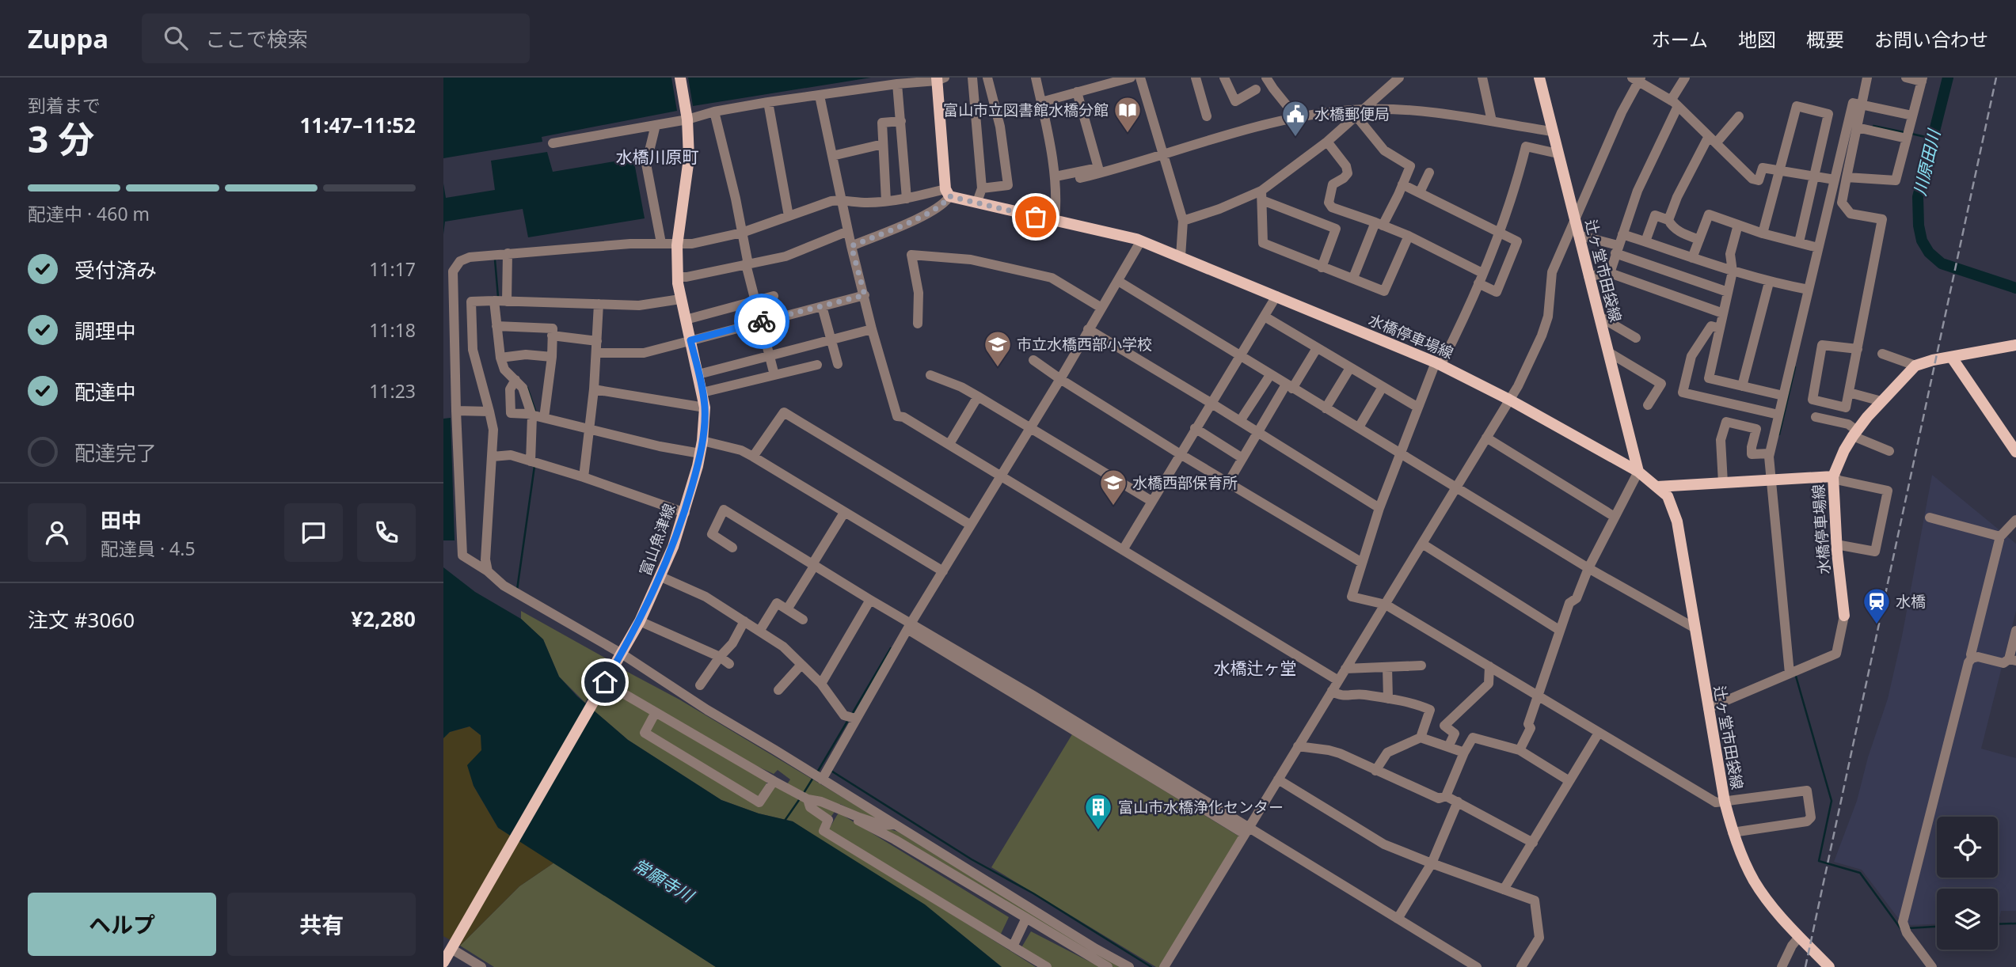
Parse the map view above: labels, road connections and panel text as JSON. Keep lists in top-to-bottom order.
{
  "streets": {
    "main road": ["辻ヶ堂市田袋線", "水橋停車場線", "富山魚津線"]
  },
  "crossings": [
    ["辻ヶ堂市田袋線", "水橋停車場線"]
  ],
  "districts": ["水橋川原町", "水橋辻ヶ堂"],
  "water": ["川原田川", "常願寺川"],
  "places": {
    "library": ["富山市立図書館水橋分館"],
    "public building": ["水橋郵便局"],
    "school or university": ["市立水橋西部小学校", "水橋西部保育所"],
    "station": ["水橋"],
    "building": ["富山市水橋浄化センター"]
  },
  "page": {
    "header": "Zuppa",
    "search": "ここで検索",
    "nav": [
      "ホーム",
      "地図",
      "概要",
      "お問い合わせ"
    ],
    "heading": ["3 分", "到着まで", "11:47–11:52"],
    "panel": [
      "田中",
      "配達員 · 4.5",
      "注文 #3060",
      "¥2,280"
    ],
    "bar": "配達中 · 460 m",
    "list": [
      ["受付済み", "11:17"],
      ["調理中", "11:18"],
      ["配達中", "11:23"],
      "配達完了"
    ],
    "buttons": ["ヘルプ", "共有"]
  }
}
